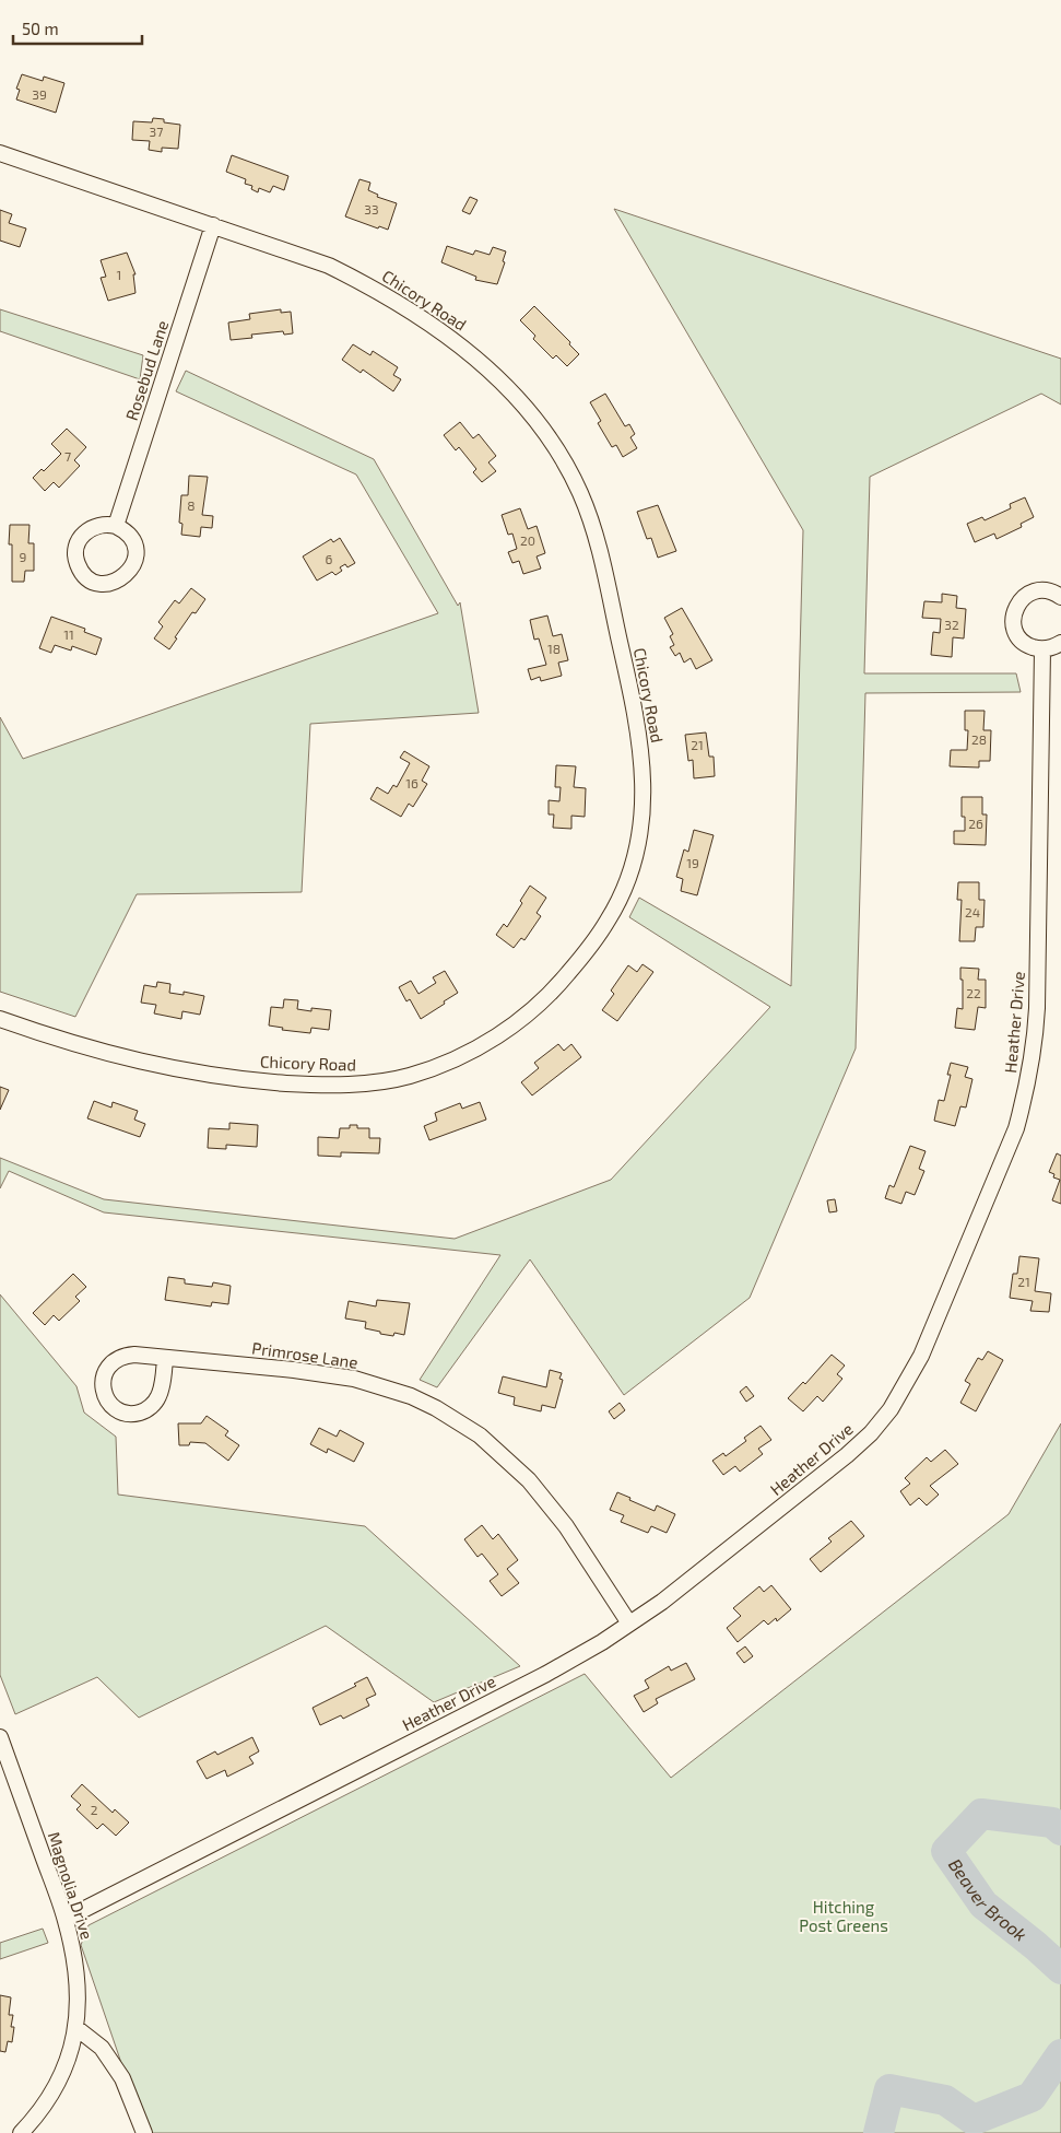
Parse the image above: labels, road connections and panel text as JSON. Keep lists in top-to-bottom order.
{
  "streets": {
    "street": [
      "Chicory Road",
      "Rosebud Lane",
      "Heather Drive",
      "Primrose Lane",
      "Magnolia Drive"
    ]
  },
  "crossings": [
    ["Chicory Road", "Rosebud Lane"],
    ["Heather Drive", "Primrose Lane"],
    ["Heather Drive", "Magnolia Drive"]
  ],
  "water": ["Beaver Brook"],
  "parks": ["Hitching Post Greens"],
  "house_numbers": [
    "39",
    "37",
    "33",
    "1",
    "7",
    "8",
    "20",
    "9",
    "6",
    "32",
    "11",
    "18",
    "28",
    "21",
    "16",
    "26",
    "19",
    "24",
    "22",
    "21",
    "2"
  ],
  "scale_bar": "50 m"
}
